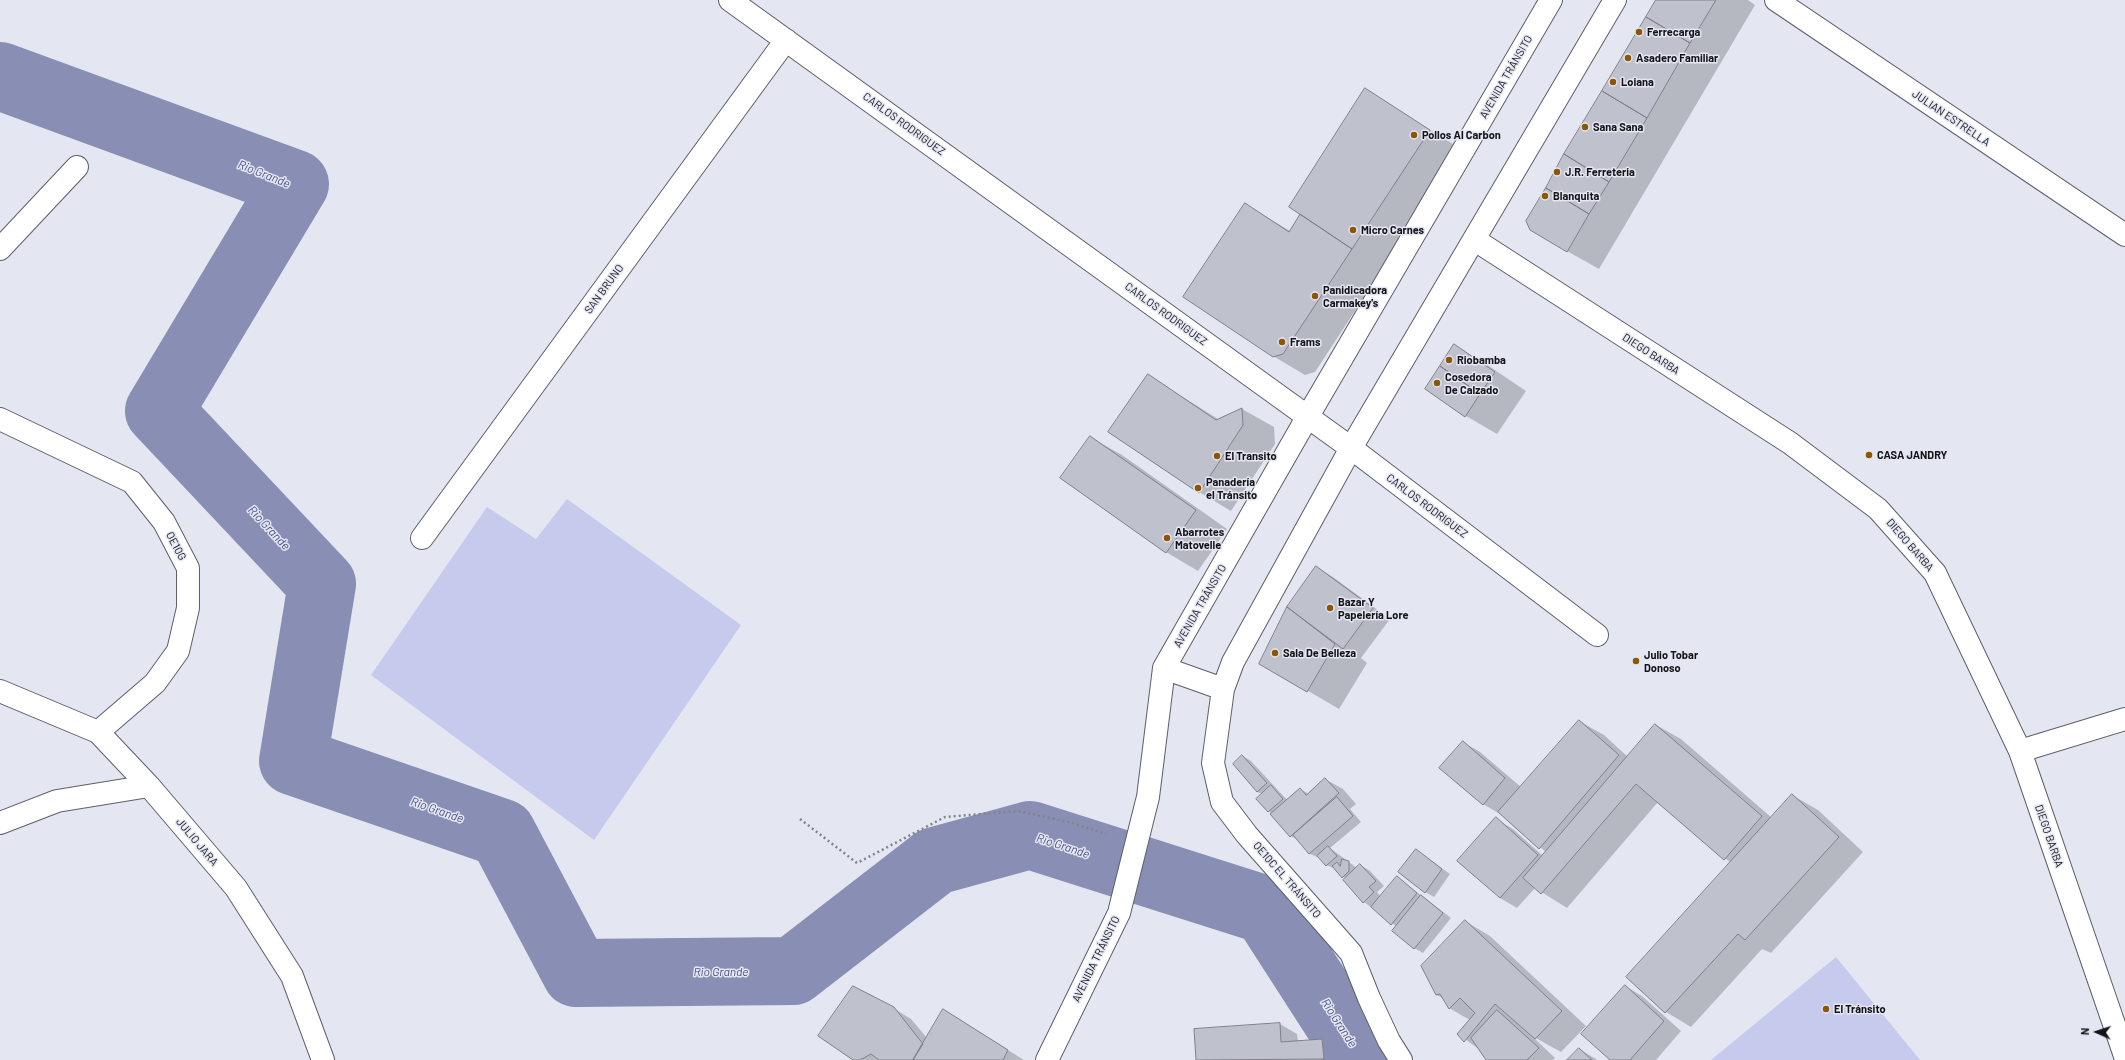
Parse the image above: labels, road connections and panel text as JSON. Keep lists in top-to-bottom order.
{
  "streets": {
    "street": [
      "AVENIDA TRÁNSITO",
      "JULIAN ESTRELLA",
      "CARLOS RODRIGUEZ",
      "SAN BRUNO",
      "DIEGO BARBA",
      "OE10G",
      "JULIO JARA",
      "OE10C EL TRÁNSITO"
    ]
  },
  "crossings": [
    ["AVENIDA TRÁNSITO", "CARLOS RODRIGUEZ"],
    ["CARLOS RODRIGUEZ", "SAN BRUNO"],
    ["OE10G", "JULIO JARA"]
  ],
  "water": ["Rio Grande"],
  "places": [
    "Ferrecarga",
    "Asadero Familiar",
    "Loiana",
    "Sana Sana",
    "Pollos Al Carbon",
    "J.R. Ferreteria",
    "Blanquita",
    "Micro Carnes",
    "Panidicadora Carmakey's",
    "Frams",
    "Riobamba",
    "Cosedora De Calzado",
    "CASA JANDRY",
    "El Transito",
    "Panadería el Tránsito",
    "Abarrotes Matovelle",
    "Bazar Y Papelería Lore",
    "Sala De Belleza",
    "Julio Tobar Donoso",
    "El Tránsito"
  ],
  "north": "left"
}
